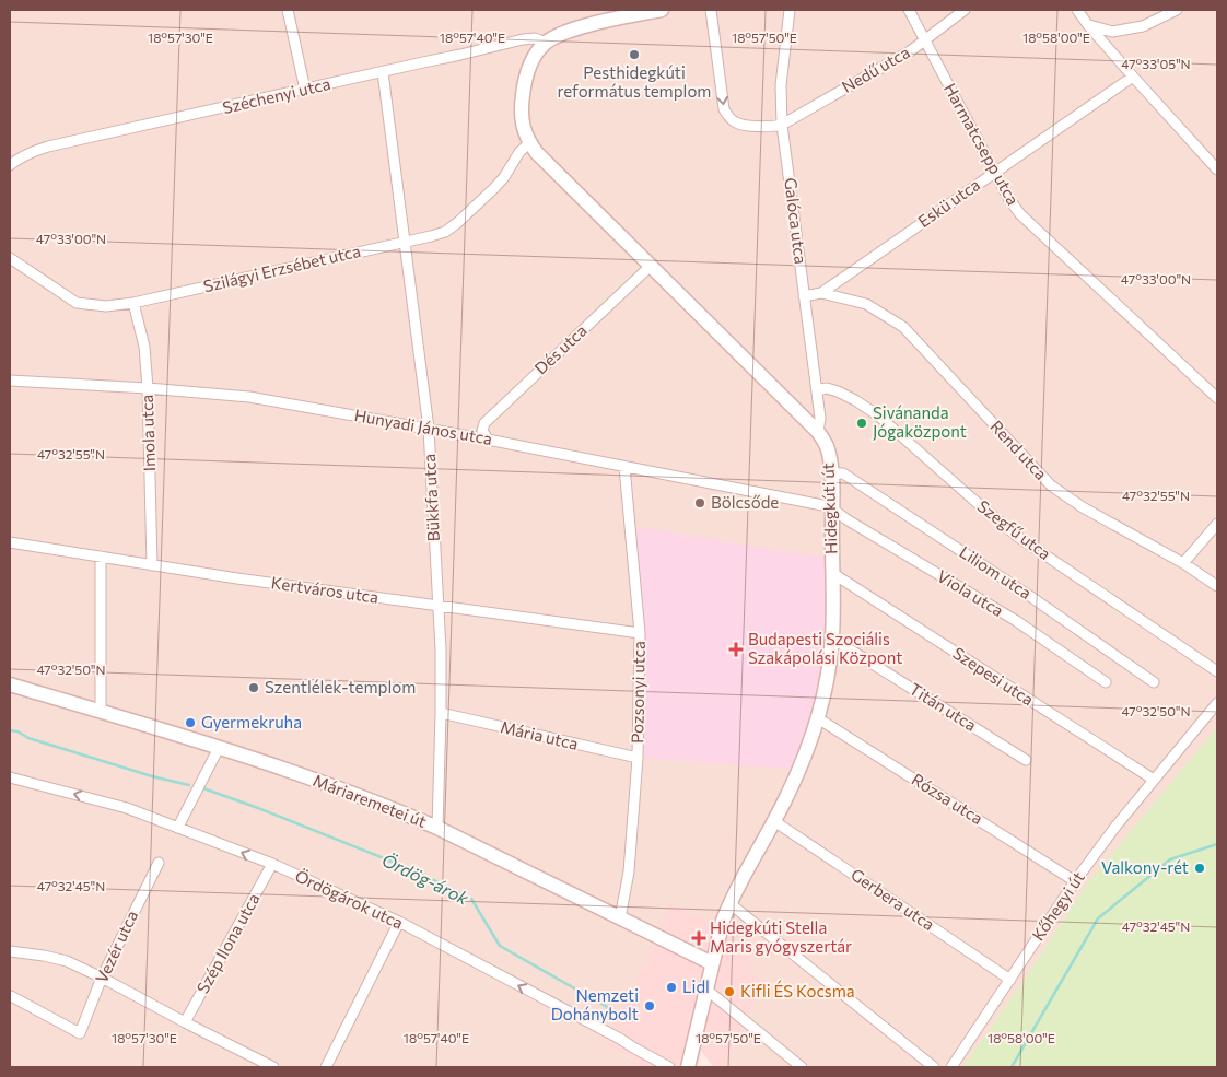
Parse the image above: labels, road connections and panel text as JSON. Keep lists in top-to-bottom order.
{
  "streets": {
    "main road": ["Hidegkúti út", "Máriaremetei út"],
    "street": [
      "Nedű utca",
      "Széchenyi utca",
      "Harmatcsepp utca",
      "Eskü utca",
      "Galóca utca",
      "Szilágyi Erzsébet utca",
      "Dés utca",
      "Hunyadi János utca",
      "Imola utca",
      "Rend utca",
      "Bükkfa utca",
      "Szegfű utca",
      "Liliom utca",
      "Kertváros utca",
      "Viola utca",
      "Szepesi utca",
      "Pozsonyi utca",
      "Titán utca",
      "Mária utca",
      "Rózsa utca",
      "Ördögárok utca",
      "Gerbera utca",
      "Kőhegyi út",
      "Szép Ilona utca",
      "Vezér utca"
    ]
  },
  "crossings": [
    ["Nedű utca", "Harmatcsepp utca"],
    ["Nedű utca", "Galóca utca"],
    ["Széchenyi utca", "Bükkfa utca"],
    ["Széchenyi utca", "Hidegkúti út"],
    ["Harmatcsepp utca", "Eskü utca"],
    ["Eskü utca", "Rend utca"],
    ["Galóca utca", "Rend utca"],
    ["Galóca utca", "Hidegkúti út"],
    ["Galóca utca", "Szegfű utca"],
    ["Szilágyi Erzsébet utca", "Imola utca"],
    ["Szilágyi Erzsébet utca", "Bükkfa utca"],
    ["Szilágyi Erzsébet utca", "Hidegkúti út"],
    ["Dés utca", "Hunyadi János utca"],
    ["Dés utca", "Hidegkúti út"],
    ["Hunyadi János utca", "Imola utca"],
    ["Hunyadi János utca", "Bükkfa utca"],
    ["Hunyadi János utca", "Hidegkúti út"],
    ["Hunyadi János utca", "Viola utca"],
    ["Hunyadi János utca", "Pozsonyi utca"],
    ["Imola utca", "Kertváros utca"],
    ["Bükkfa utca", "Kertváros utca"],
    ["Bükkfa utca", "Mária utca"],
    ["Bükkfa utca", "Máriaremetei út"],
    ["Hidegkúti út", "Liliom utca"],
    ["Hidegkúti út", "Viola utca"],
    ["Hidegkúti út", "Szepesi utca"],
    ["Hidegkúti út", "Titán utca"],
    ["Hidegkúti út", "Rózsa utca"],
    ["Hidegkúti út", "Máriaremetei út"],
    ["Hidegkúti út", "Gerbera utca"],
    ["Kertváros utca", "Pozsonyi utca"],
    ["Szepesi utca", "Kőhegyi út"],
    ["Pozsonyi utca", "Mária utca"],
    ["Pozsonyi utca", "Máriaremetei út"],
    ["Rózsa utca", "Kőhegyi út"],
    ["Ördögárok utca", "Szép Ilona utca"],
    ["Gerbera utca", "Kőhegyi út"]
  ],
  "one_way": ["Ördögárok utca"],
  "water": ["Ördög-árok"],
  "places": {
    "other": [
      "Pesthidegkúti református templom",
      "Sivánanda Jógaközpont",
      "Bölcsőde",
      "Szentlélek-templom",
      "Gyermekruha",
      "Valkony-rét",
      "Lidl",
      "Kifli ÉS Kocsma",
      "Nemzeti Dohánybolt"
    ],
    "health": ["Budapesti Szociális Szakápolási Központ", "Hidegkúti Stella Maris gyógyszertár"]
  },
  "coordinates": [
    "18°57'30\"E",
    "18°57'40\"E",
    "18°57'50\"E",
    "18°58'00\"E",
    "47°33'05\"N",
    "47°33'00\"N",
    "47°32'55\"N",
    "47°32'50\"N",
    "47°32'45\"N"
  ]
}
